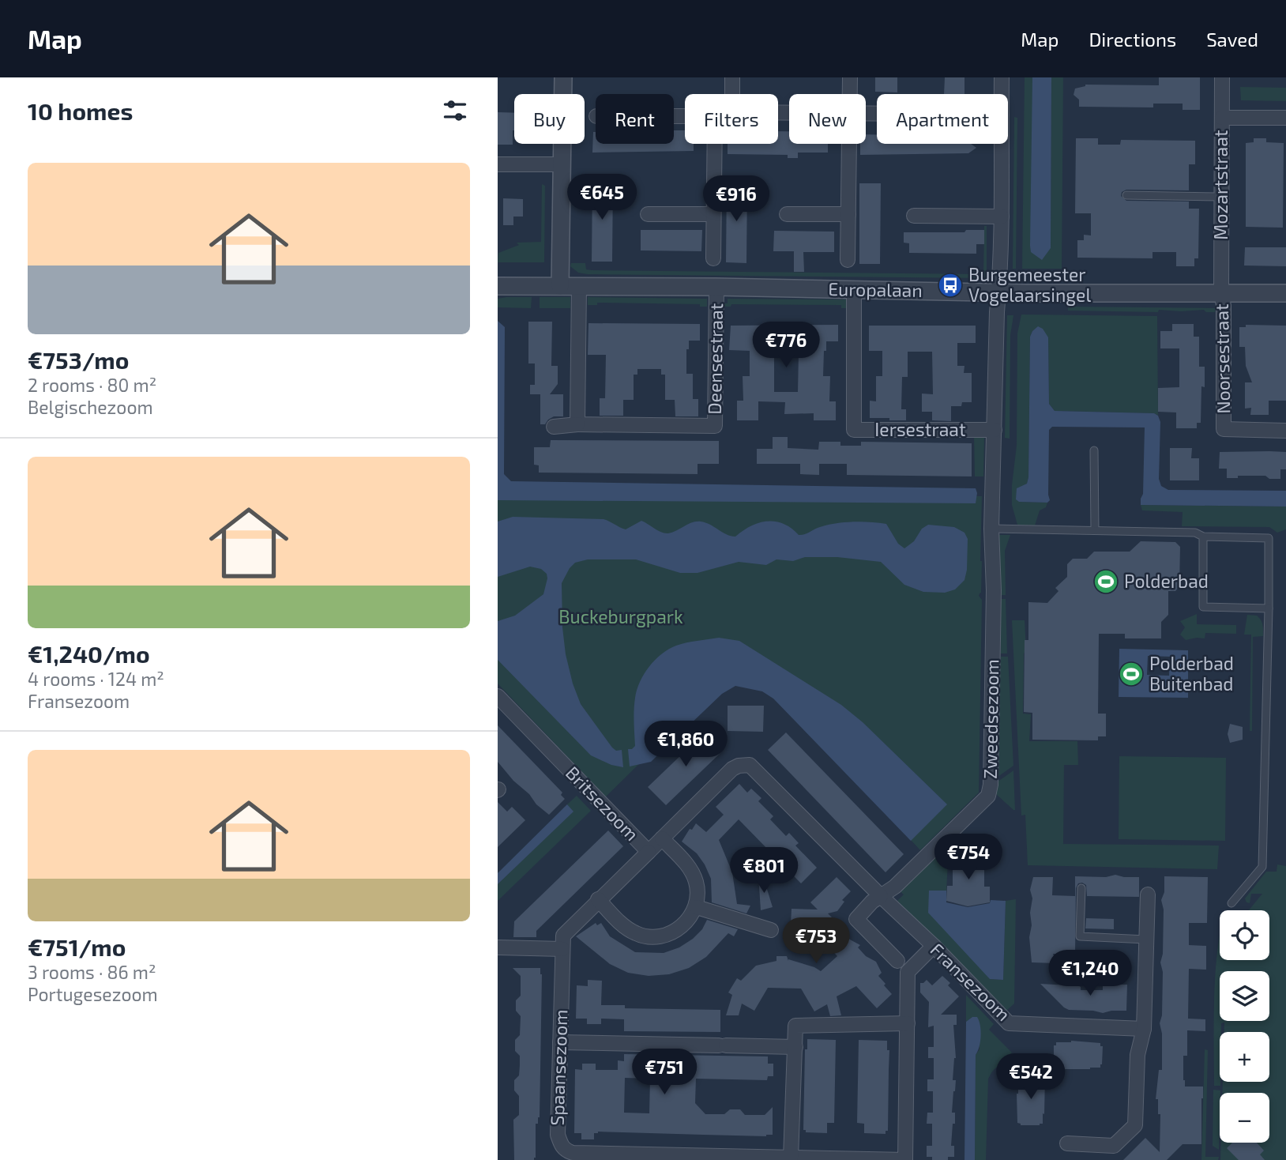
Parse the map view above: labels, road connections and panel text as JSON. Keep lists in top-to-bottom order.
{
  "streets": {
    "street": [
      "Mozartstraat",
      "Europalaan",
      "Deensestraat",
      "Noorsestraat",
      "Iersestraat",
      "Zweedsezoom",
      "Britsezoom",
      "Fransezoom",
      "Spaansezoom"
    ]
  },
  "crossings": [
    ["Mozartstraat", "Europalaan"],
    ["Mozartstraat", "Noorsestraat"],
    ["Europalaan", "Deensestraat"],
    ["Europalaan", "Noorsestraat"],
    ["Europalaan", "Iersestraat"],
    ["Zweedsezoom", "Britsezoom"],
    ["Zweedsezoom", "Fransezoom"],
    ["Britsezoom", "Fransezoom"],
    ["Britsezoom", "Spaansezoom"],
    ["Fransezoom", "Spaansezoom"]
  ],
  "parks": ["Buckeburgpark"],
  "places": {
    "bus stop": ["Burgemeester Vogelaarsingel"],
    "sports": ["Polderbad", "Polderbad Buitenbad"]
  },
  "page": {
    "header": "Map",
    "nav": ["Map", "Directions", "Saved"],
    "heading": "10 homes",
    "chip": [
      "Buy",
      "Rent",
      "Filters",
      "New",
      "Apartment"
    ],
    "list": [
      {
        "name": "€753/mo",
        "note": "2 rooms · 80 m² · Belgischezoom"
      },
      {
        "name": "€1,240/mo",
        "note": "4 rooms · 124 m² · Fransezoom"
      },
      {
        "name": "€751/mo",
        "note": "3 rooms · 86 m² · Portugesezoom"
      }
    ],
    "price": [
      "€645",
      "€916",
      "€776",
      "€1,860",
      "€754",
      "€801",
      "€753",
      "€1,240",
      "€751",
      "€542"
    ],
    "map_buttons": ["+", "−"]
  }
}
